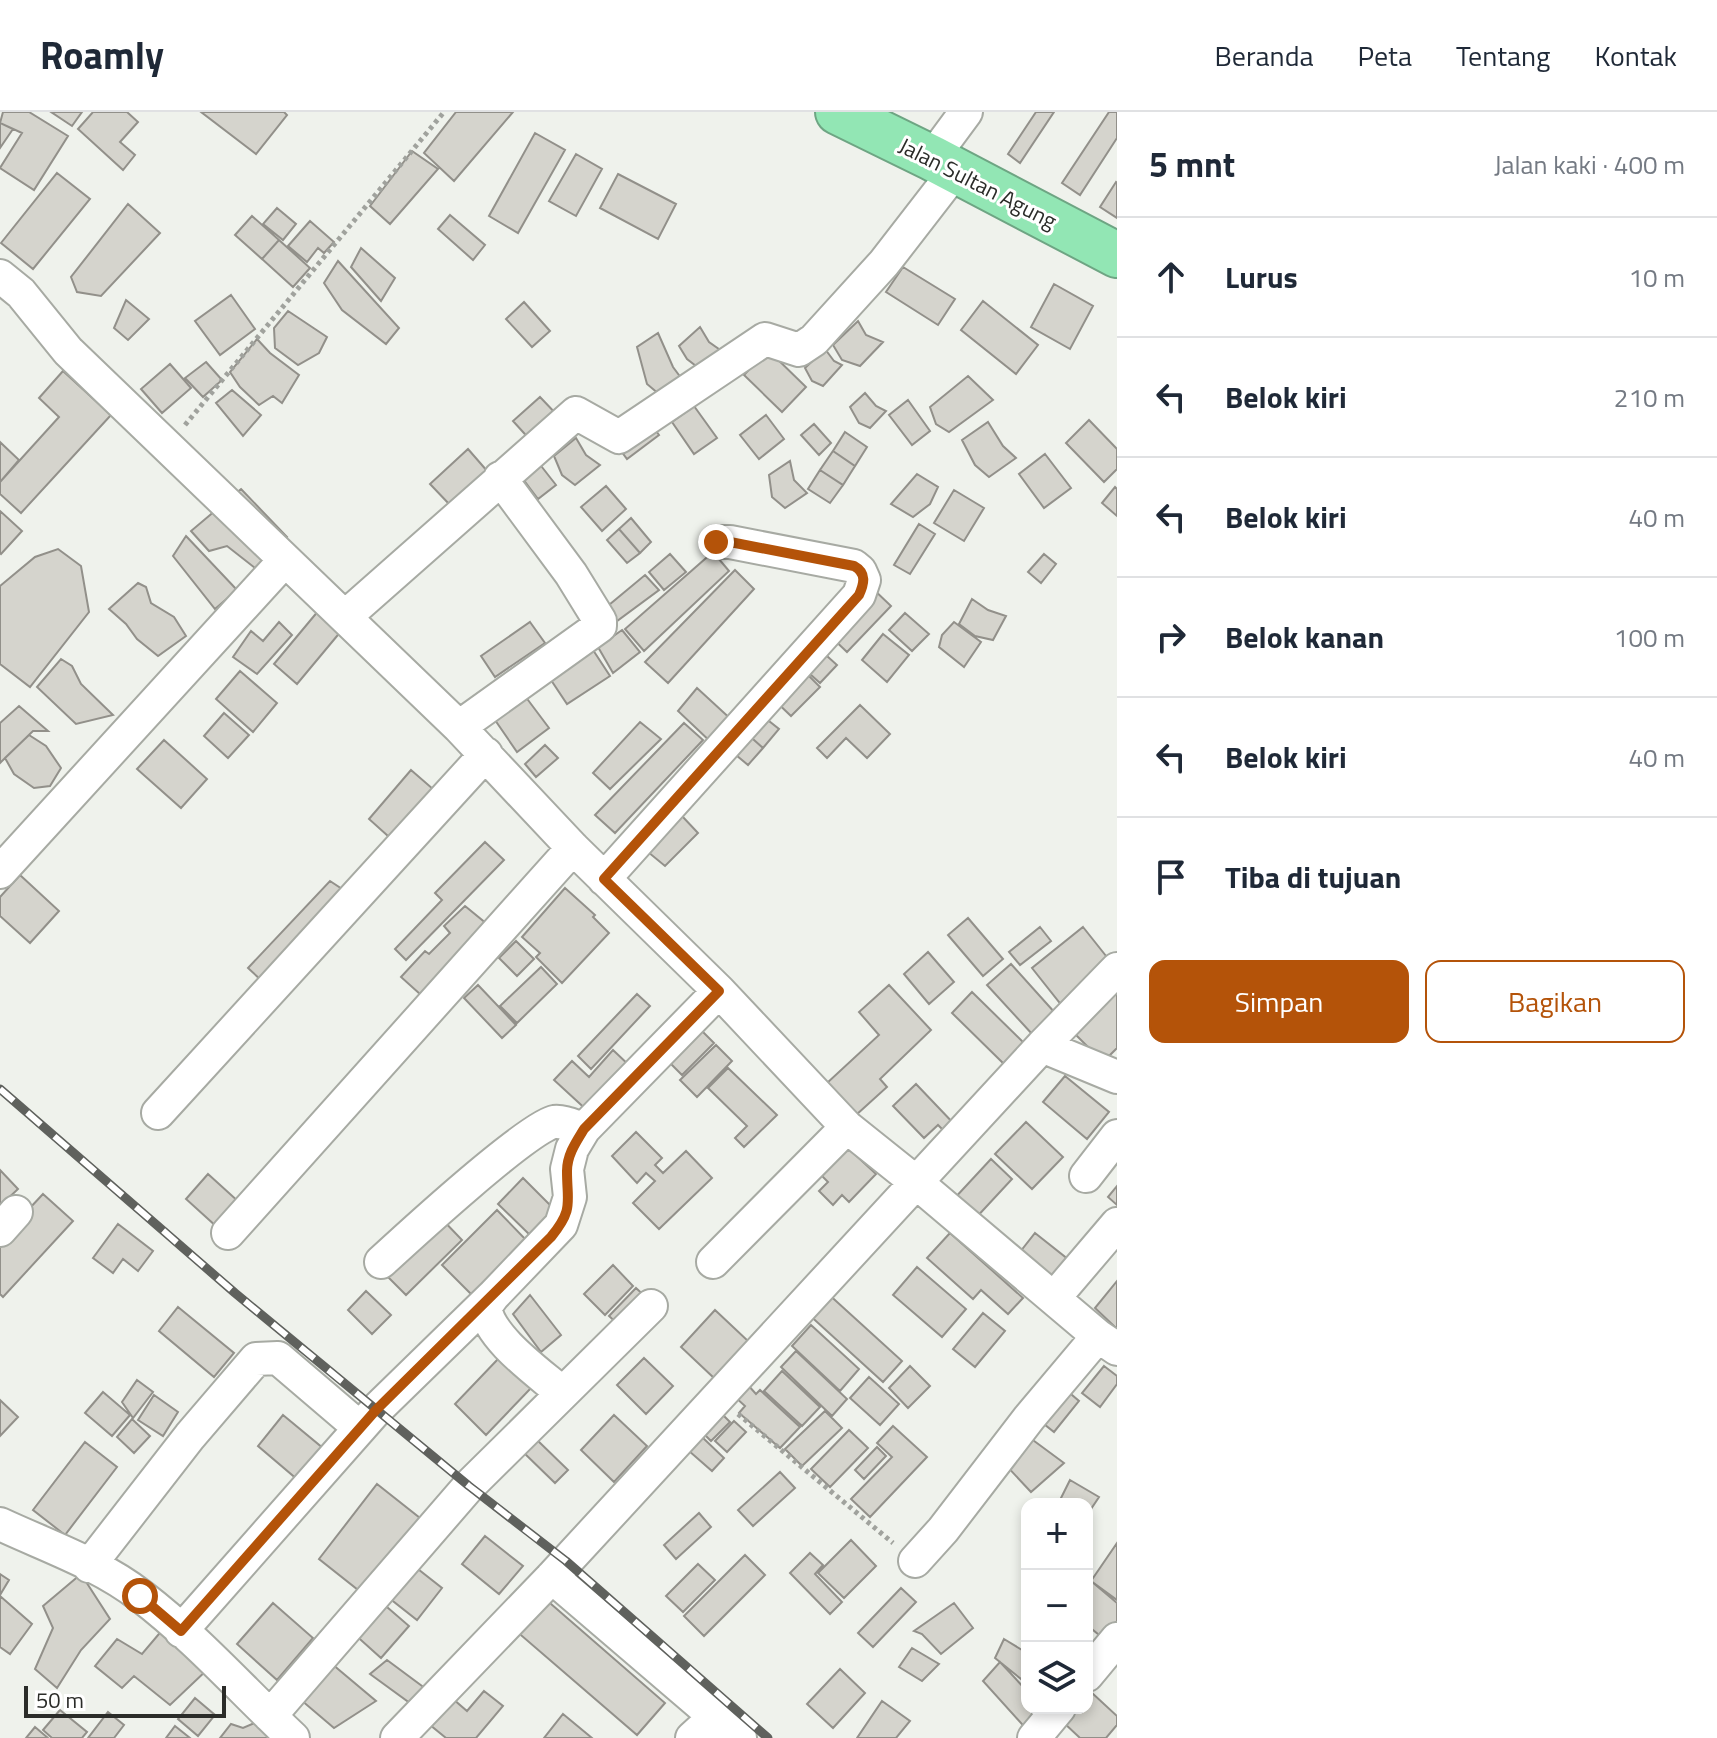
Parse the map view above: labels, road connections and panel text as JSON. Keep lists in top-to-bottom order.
{
  "streets": {
    "highway": ["Jalan Sultan Agung"]
  },
  "scale_bar": "50 m",
  "page": {
    "header": "Roamly",
    "nav": [
      "Beranda",
      "Peta",
      "Tentang",
      "Kontak"
    ],
    "heading": ["5 mnt", "Jalan kaki · 400 m"],
    "list": [
      ["Lurus", "10 m"],
      ["Belok kiri", "210 m"],
      ["Belok kiri", "40 m"],
      ["Belok kanan", "100 m"],
      ["Belok kiri", "40 m"],
      "Tiba di tujuan"
    ],
    "buttons": ["Simpan", "Bagikan"],
    "map_buttons": ["+", "−"],
    "scale": "50 m"
  }
}
